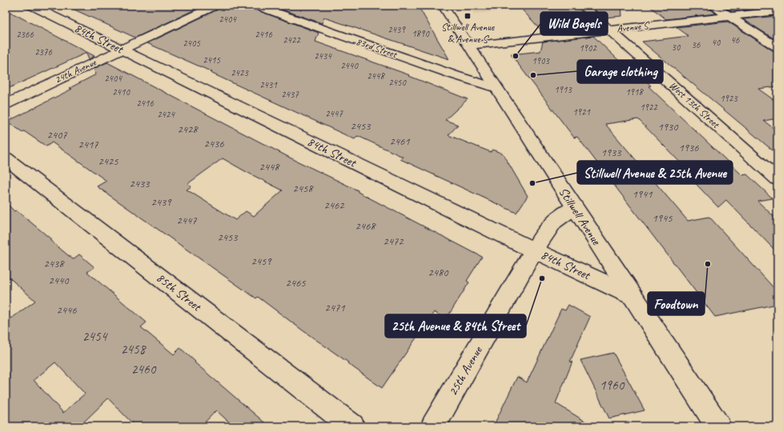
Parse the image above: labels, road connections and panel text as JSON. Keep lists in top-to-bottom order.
{
  "streets": {
    "street": [
      "Avenue S",
      "84th Street",
      "83rd Street",
      "24th Avenue",
      "West 13th Street",
      "Stillwell Avenue",
      "85th Street",
      "25th Avenue"
    ]
  },
  "crossings": [
    ["Avenue S", "West 13th Street"],
    ["Avenue S", "Stillwell Avenue"],
    ["84th Street", "24th Avenue"],
    ["84th Street", "Stillwell Avenue"],
    ["84th Street", "25th Avenue"],
    ["83rd Street", "Stillwell Avenue"],
    ["Stillwell Avenue", "25th Avenue"]
  ],
  "places": {
    "transit": ["Stillwell Avenue & Avenue S"],
    "other": [
      "Wild Bagels",
      "Garage clothing",
      "Stillwell Avenue & 25th Avenue",
      "Foodtown",
      "25th Avenue & 84th Street"
    ]
  },
  "house_numbers": [
    "2404",
    "2439",
    "1890",
    "2366",
    "2416",
    "2422",
    "46",
    "40",
    "2405",
    "36",
    "30",
    "1902",
    "2376",
    "2434",
    "2415",
    "1903",
    "2440",
    "2423",
    "2448",
    "2404",
    "2450",
    "2431",
    "1913",
    "2410",
    "1918",
    "2437",
    "1923",
    "2416",
    "1922",
    "1921",
    "2447",
    "2424",
    "2453",
    "1930",
    "2428",
    "2407",
    "2461",
    "2436",
    "2417",
    "1936",
    "1933",
    "2425",
    "2448",
    "2433",
    "2458",
    "1941",
    "2439",
    "2462",
    "1945",
    "2447",
    "2468",
    "2453",
    "2472",
    "2459",
    "2438",
    "2480",
    "2440",
    "2465",
    "2471",
    "2446",
    "2454",
    "2458",
    "2460",
    "1960"
  ]
}
